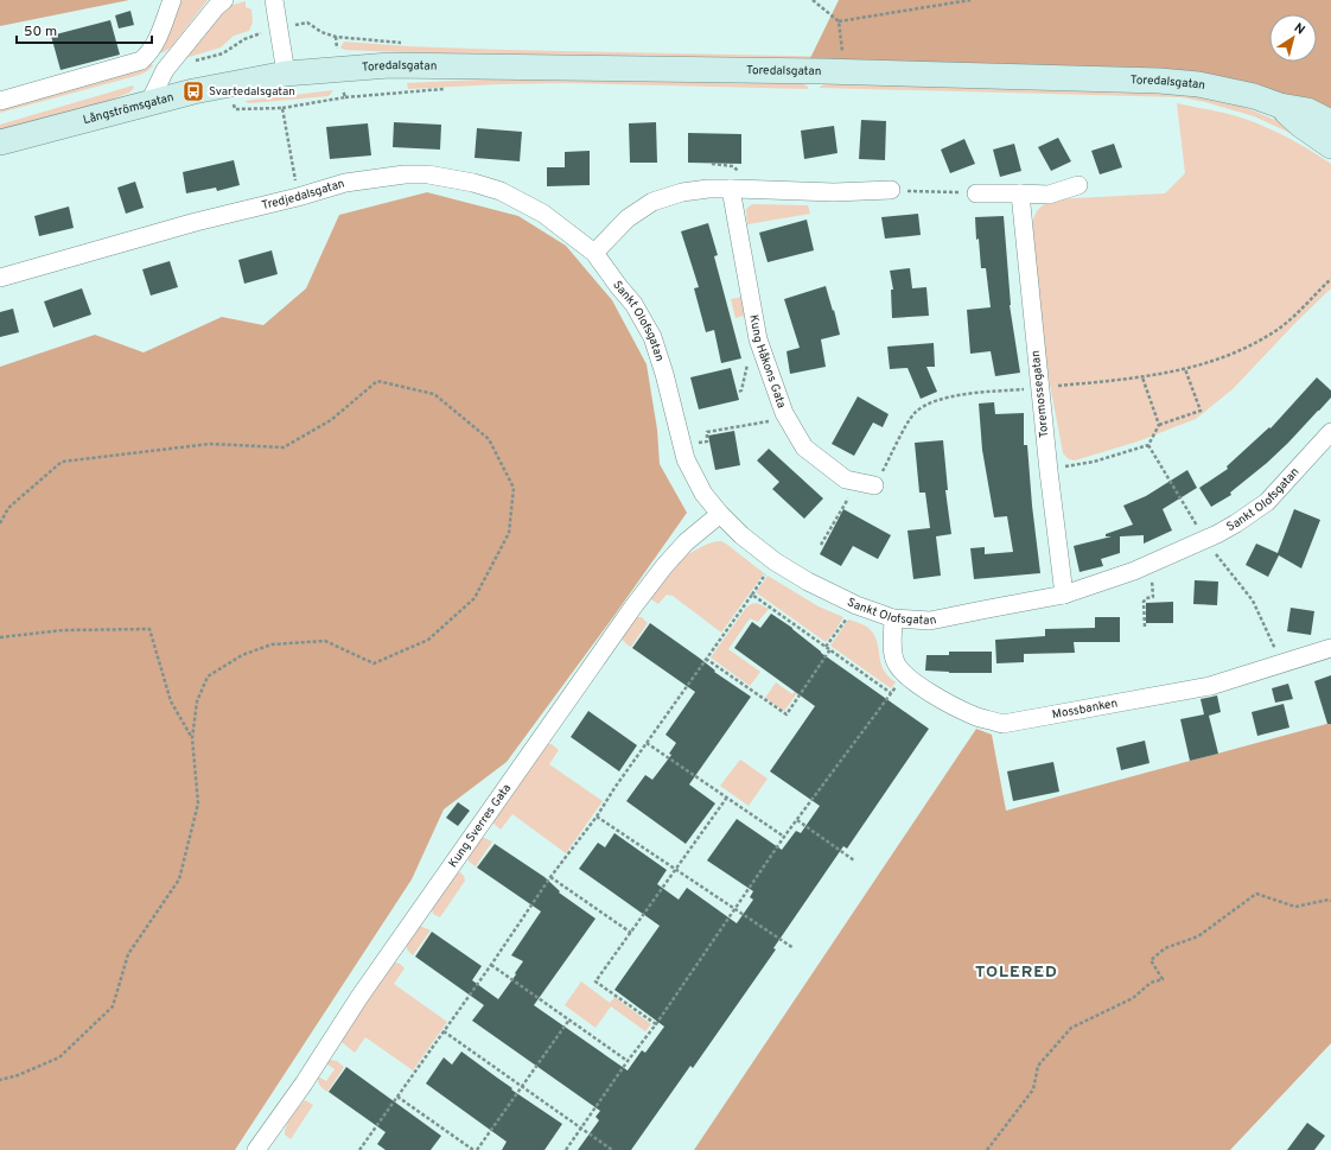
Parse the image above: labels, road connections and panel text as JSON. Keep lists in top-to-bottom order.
{
  "streets": {
    "street": [
      "Toredalsgatan",
      "Långströmsgatan",
      "Tredjedalsgatan",
      "Sankt Olofsgatan",
      "Kung Håkons Gata",
      "Toremossegatan",
      "Mossbanken",
      "Kung Sverres Gata"
    ]
  },
  "crossings": [
    ["Toredalsgatan", "Långströmsgatan"],
    ["Tredjedalsgatan", "Sankt Olofsgatan"],
    ["Sankt Olofsgatan", "Toremossegatan"],
    ["Sankt Olofsgatan", "Mossbanken"],
    ["Sankt Olofsgatan", "Kung Sverres Gata"]
  ],
  "districts": ["TOLERED"],
  "places": {
    "bus stop": ["Svartedalsgatan"]
  },
  "scale_bar": "50 m",
  "north": "top right"
}
